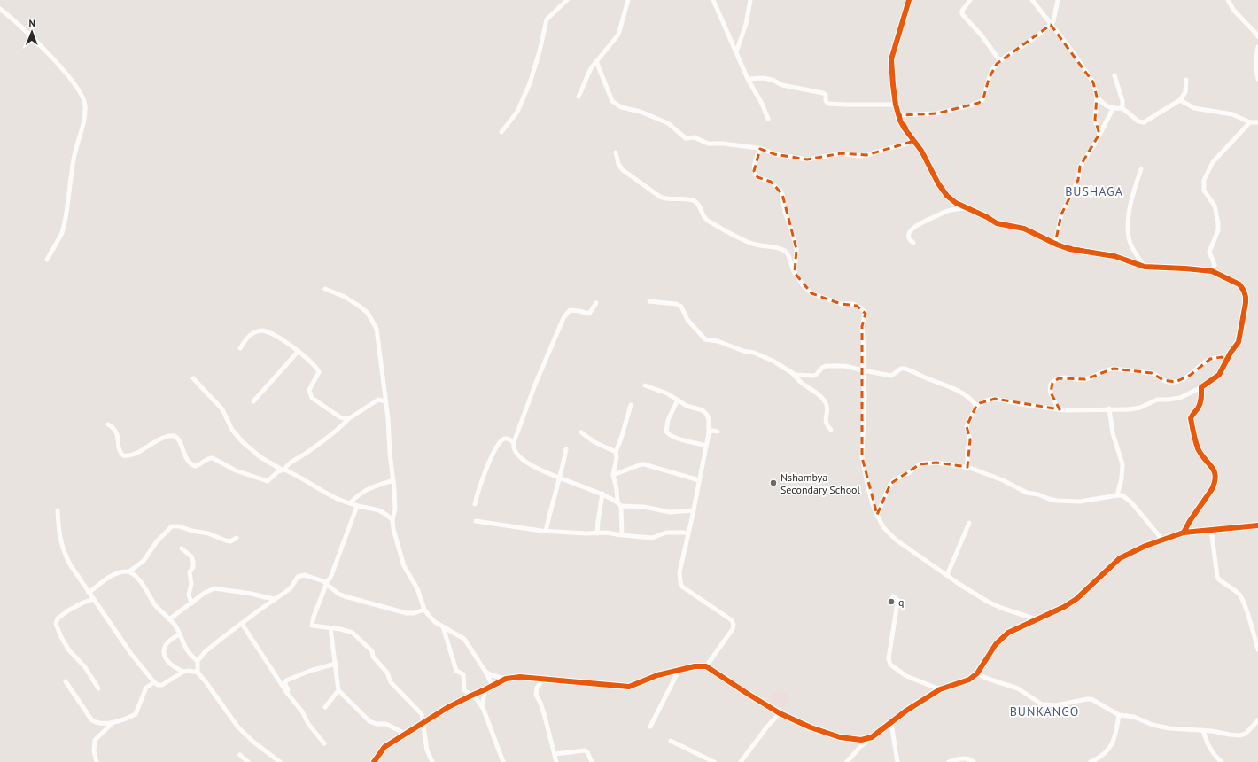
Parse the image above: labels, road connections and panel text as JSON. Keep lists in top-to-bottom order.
{
  "districts": ["BUSHAGA", "BUNKANGO"],
  "places": ["Nshambya Secondary School", "q"],
  "north": "top"
}
